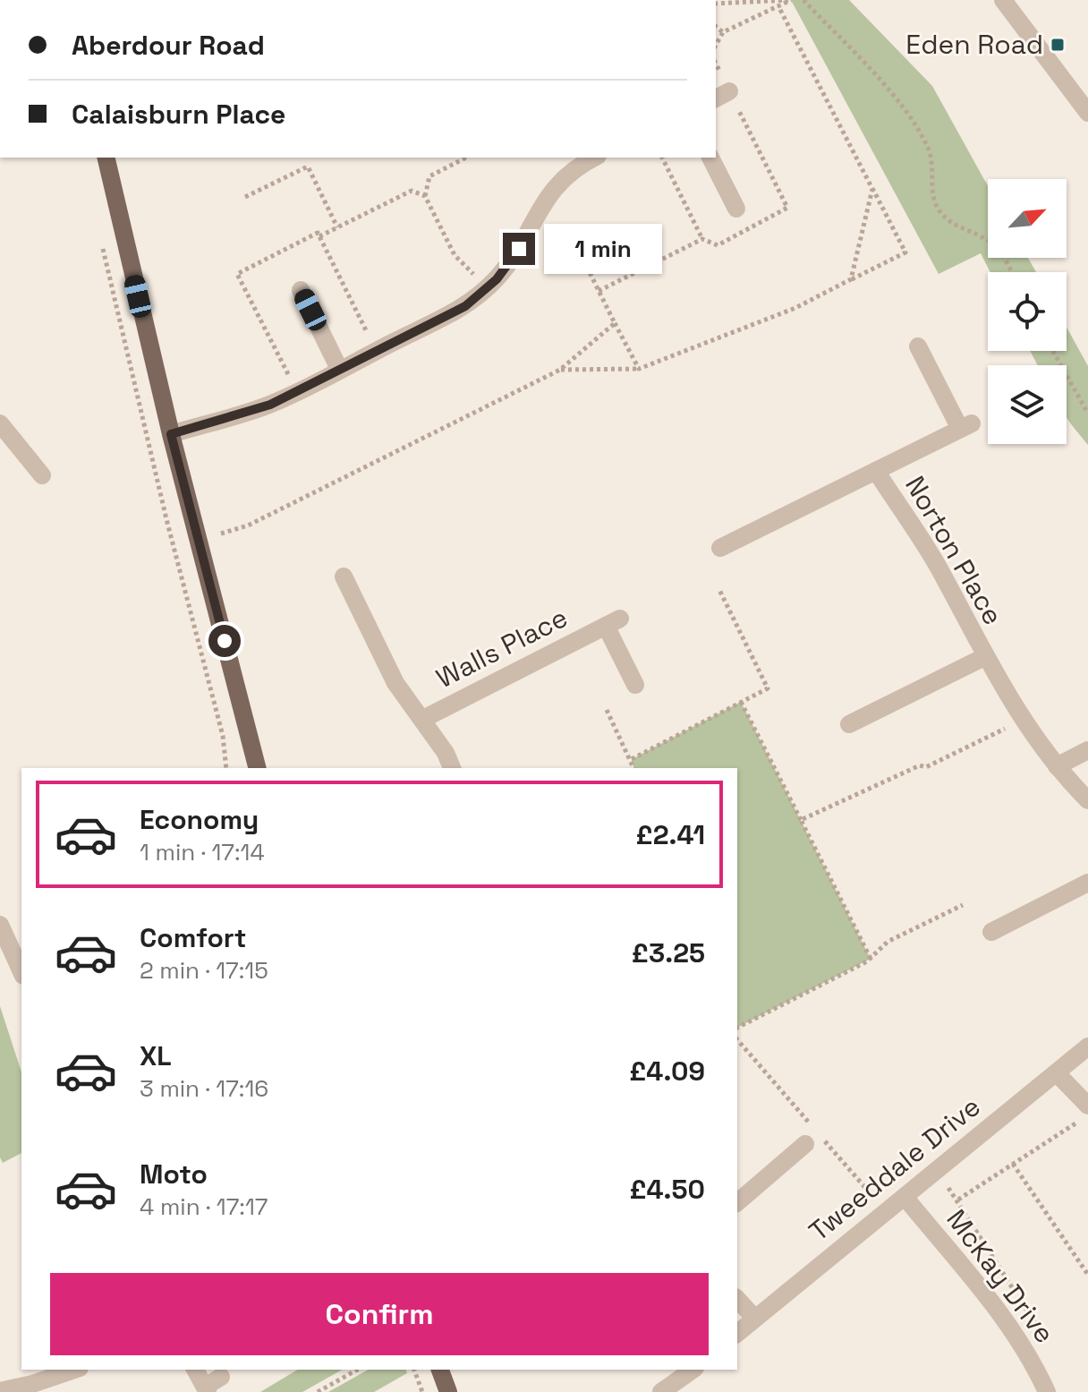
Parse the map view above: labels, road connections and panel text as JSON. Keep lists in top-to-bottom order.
{
  "streets": {
    "street": [
      "Norton Place",
      "Walls Place",
      "Tweeddale Drive",
      "McKay Drive"
    ]
  },
  "crossings": [
    ["Tweeddale Drive", "McKay Drive"]
  ],
  "places": {
    "transit": ["Eden Road"]
  },
  "north": "top right",
  "page": {
    "banner": ["Aberdour Road", "Calaisburn Place"],
    "bubble": "1 min",
    "list": [
      {
        "name": "Economy",
        "note": "1 min · 17:14",
        "value": "£2.41"
      },
      {
        "name": "Comfort",
        "note": "2 min · 17:15",
        "value": "£3.25"
      },
      {
        "name": "XL",
        "note": "3 min · 17:16",
        "value": "£4.09"
      },
      {
        "name": "Moto",
        "note": "4 min · 17:17",
        "value": "£4.50"
      }
    ],
    "buttons": "Confirm"
  }
}
